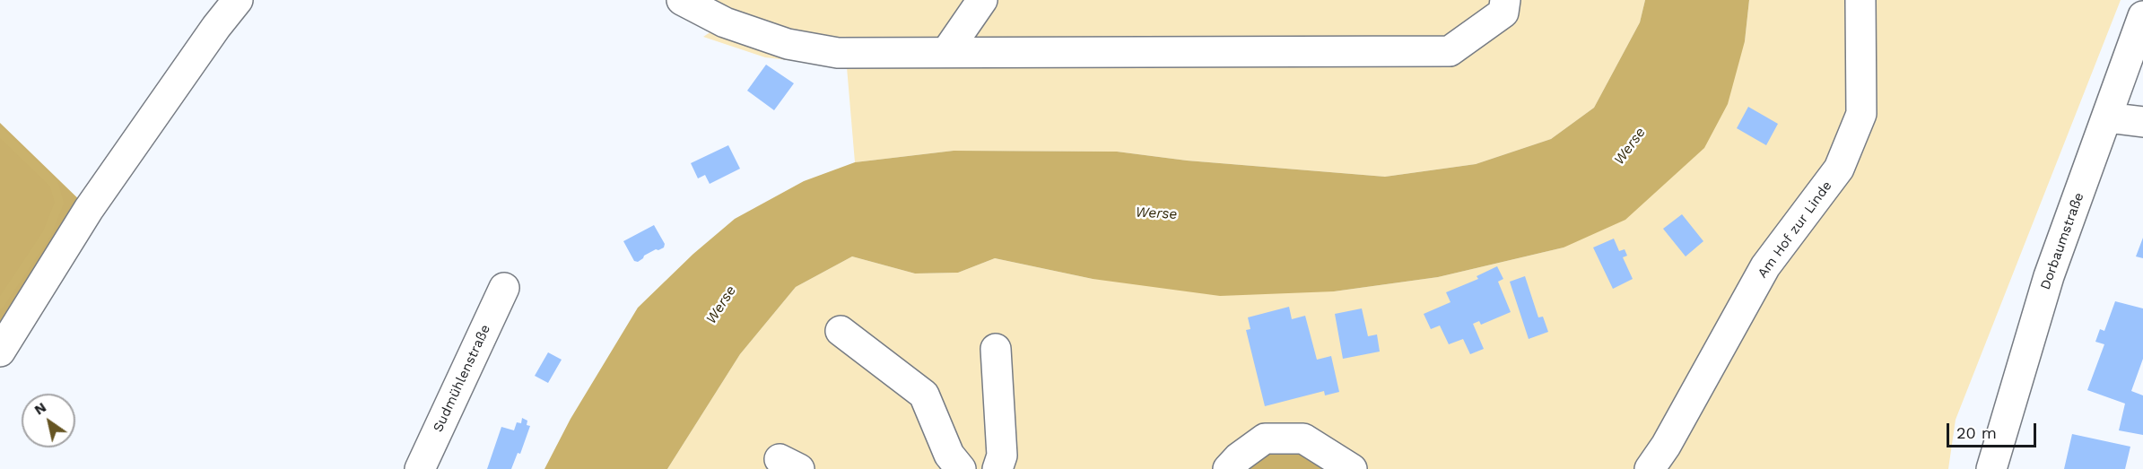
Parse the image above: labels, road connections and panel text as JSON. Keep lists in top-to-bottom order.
{
  "streets": {
    "street": ["Am Hof zur Linde", "Dorbaumstraße", "Sudmühlenstraße"]
  },
  "water": ["Werse"],
  "scale_bar": "20 m",
  "north": "top left"
}
